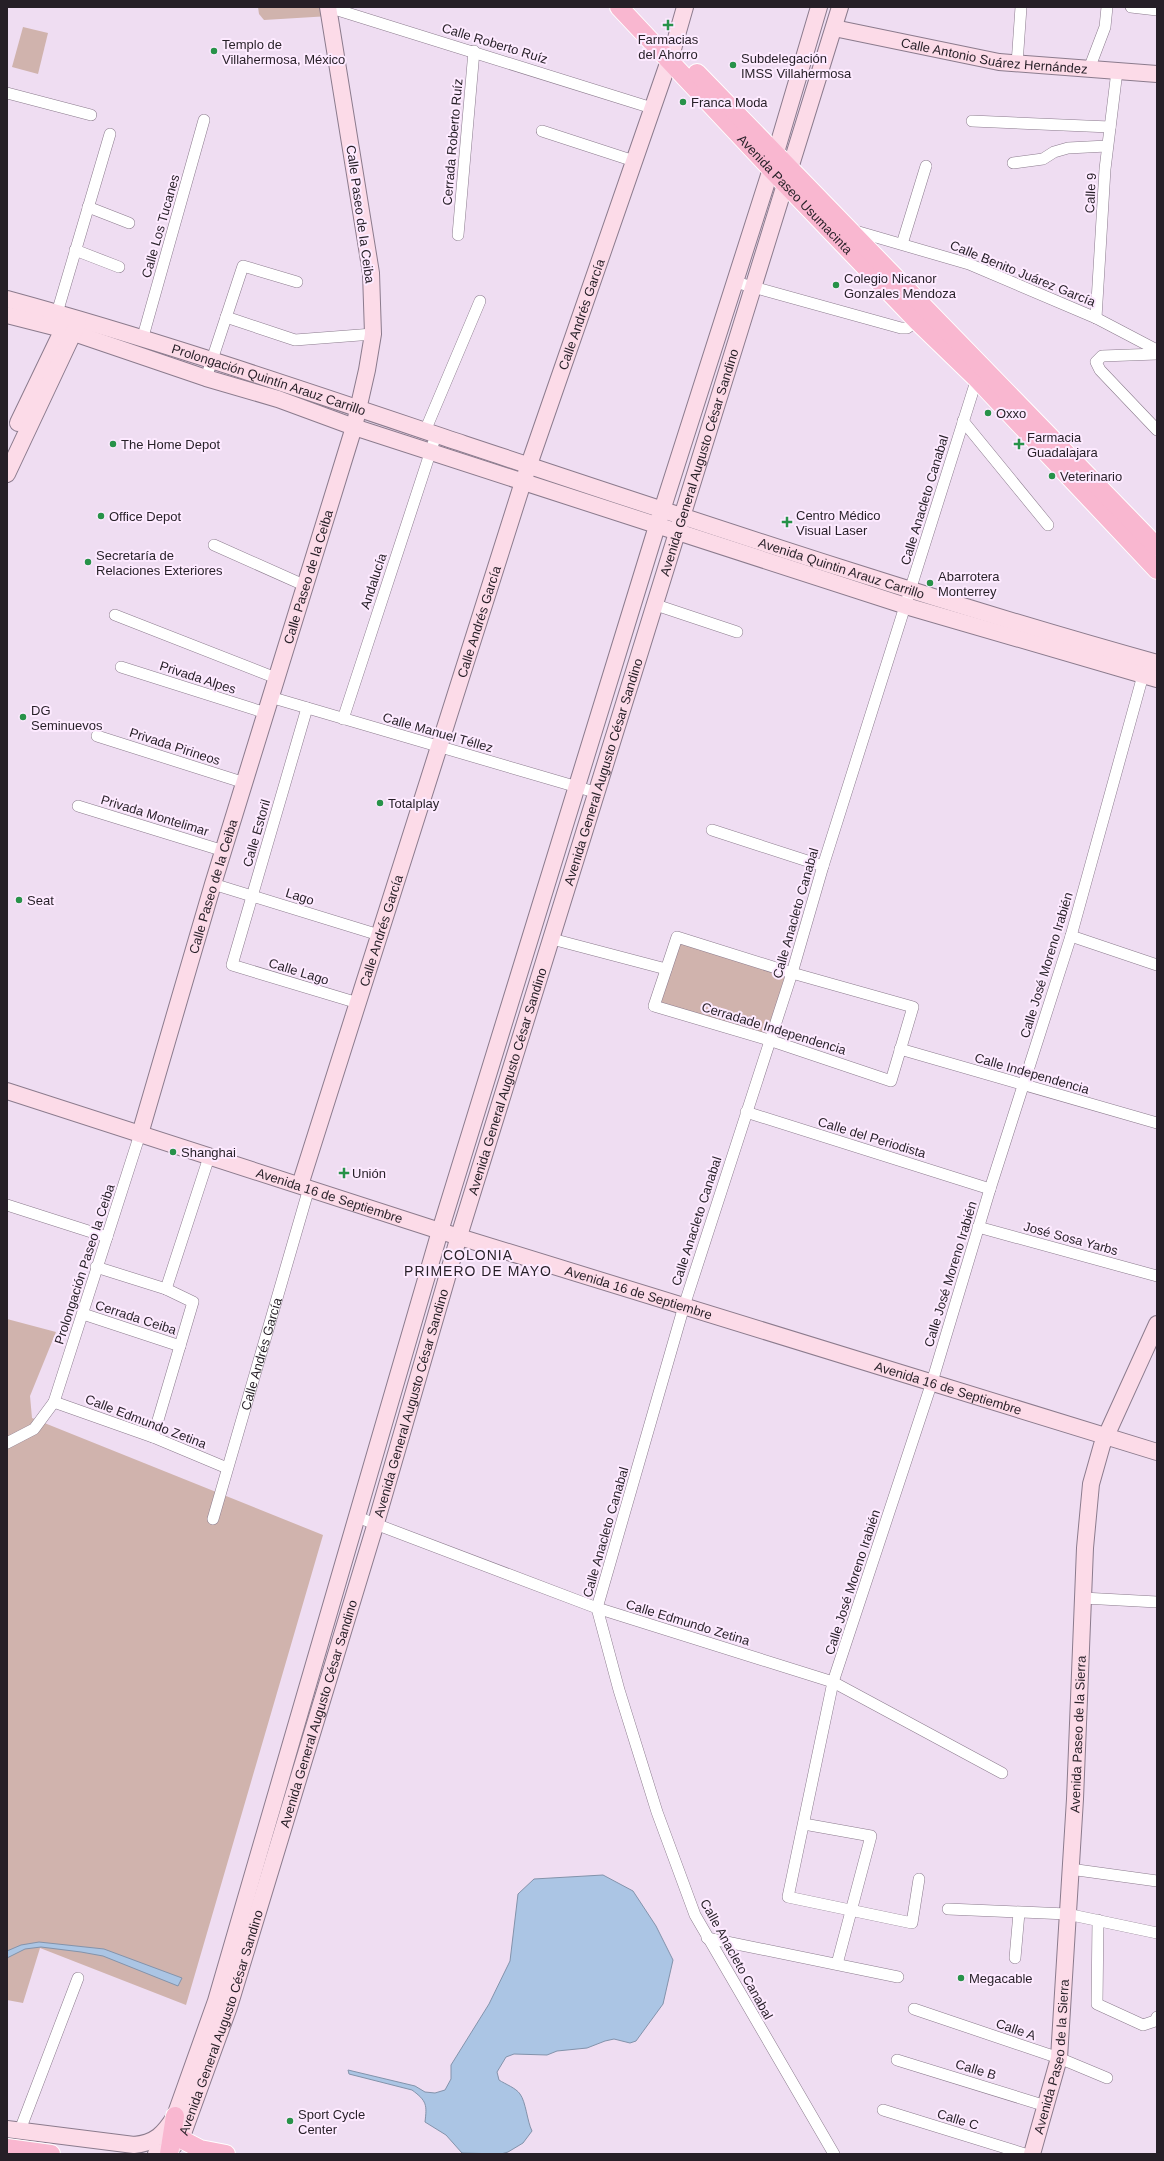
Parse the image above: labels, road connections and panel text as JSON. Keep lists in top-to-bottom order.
{
  "streets": {
    "main road": [
      "Calle Antonio Suárez Hernández",
      "Avenida Paseo Usumacinta",
      "Calle Paseo de la Ceiba",
      "Calle Andrés García",
      "Prolongación Quintín Arauz Carrillo",
      "Avenida General Augusto César Sandino",
      "Avenida Quintin Arauz Carrillo",
      "Avenida 16 de Septiembre",
      "Avenida Paseo de la Sierra"
    ],
    "street": [
      "Calle Roberto Ruíz",
      "Cerrada Roberto Ruíz",
      "Calle 9",
      "Calle Los Tucanes",
      "Calle Benito Juárez García",
      "Calle Anacleto Canabal",
      "Andalucía",
      "Privada Alpes",
      "Calle Manuel Téllez",
      "Privada Pirineos",
      "Privada Montelimar",
      "Calle Estoril",
      "Lago",
      "Calle José Moreno Irabién",
      "Calle Lago",
      "Cerradade Independencia",
      "Calle Independencia",
      "Calle del Periodista",
      "José Sosa Yarbs",
      "Prolongación Paseo la Ceiba",
      "Cerrada Ceiba",
      "Calle Edmundo Zetina",
      "Calle A",
      "Calle B",
      "Calle C"
    ]
  },
  "crossings": [
    ["Calle Roberto Ruíz", "Cerrada Roberto Ruíz"],
    ["Calle Roberto Ruíz", "Calle Paseo de la Ceiba"],
    ["Calle Roberto Ruíz", "Calle Andrés García"],
    ["Calle Antonio Suárez Hernández", "Calle 9"],
    ["Calle Antonio Suárez Hernández", "Avenida General Augusto César Sandino"],
    ["Calle 9", "Calle Benito Juárez García"],
    ["Avenida Paseo Usumacinta", "Calle Benito Juárez García"],
    ["Avenida Paseo Usumacinta", "Calle Andrés García"],
    ["Avenida Paseo Usumacinta", "Avenida General Augusto César Sandino"],
    ["Avenida Paseo Usumacinta", "Calle Anacleto Canabal"],
    ["Calle Paseo de la Ceiba", "Prolongación Quintín Arauz Carrillo"],
    ["Calle Paseo de la Ceiba", "Privada Alpes"],
    ["Calle Paseo de la Ceiba", "Calle Manuel Téllez"],
    ["Calle Paseo de la Ceiba", "Privada Pirineos"],
    ["Calle Paseo de la Ceiba", "Privada Montelimar"],
    ["Calle Paseo de la Ceiba", "Lago"],
    ["Calle Paseo de la Ceiba", "Avenida 16 de Septiembre"],
    ["Calle Paseo de la Ceiba", "Prolongación Paseo la Ceiba"],
    ["Calle Los Tucanes", "Prolongación Quintín Arauz Carrillo"],
    ["Calle Andrés García", "Prolongación Quintín Arauz Carrillo"],
    ["Calle Andrés García", "Avenida Quintin Arauz Carrillo"],
    ["Calle Andrés García", "Calle Manuel Téllez"],
    ["Calle Andrés García", "Lago"],
    ["Calle Andrés García", "Calle Lago"],
    ["Calle Andrés García", "Avenida 16 de Septiembre"],
    ["Calle Andrés García", "Calle Edmundo Zetina"],
    ["Prolongación Quintín Arauz Carrillo", "Avenida General Augusto César Sandino"],
    ["Prolongación Quintín Arauz Carrillo", "Avenida Quintin Arauz Carrillo"],
    ["Prolongación Quintín Arauz Carrillo", "Andalucía"],
    ["Avenida General Augusto César Sandino", "Avenida Quintin Arauz Carrillo"],
    ["Avenida General Augusto César Sandino", "Calle Manuel Téllez"],
    ["Avenida General Augusto César Sandino", "Avenida 16 de Septiembre"],
    ["Avenida General Augusto César Sandino", "Calle Edmundo Zetina"],
    ["Calle Anacleto Canabal", "Avenida Quintin Arauz Carrillo"],
    ["Calle Anacleto Canabal", "Cerradade Independencia"],
    ["Calle Anacleto Canabal", "Calle del Periodista"],
    ["Calle Anacleto Canabal", "Avenida 16 de Septiembre"],
    ["Calle Anacleto Canabal", "Calle Edmundo Zetina"],
    ["Avenida Quintin Arauz Carrillo", "Calle José Moreno Irabién"],
    ["Andalucía", "Calle Manuel Téllez"],
    ["Calle Manuel Téllez", "Calle Estoril"],
    ["Calle Estoril", "Lago"],
    ["Calle Estoril", "Calle Lago"],
    ["Calle José Moreno Irabién", "Calle Independencia"],
    ["Calle José Moreno Irabién", "Calle del Periodista"],
    ["Calle José Moreno Irabién", "Avenida 16 de Septiembre"],
    ["Calle José Moreno Irabién", "José Sosa Yarbs"],
    ["Calle José Moreno Irabién", "Calle Edmundo Zetina"],
    ["Cerradade Independencia", "Calle Independencia"],
    ["Avenida 16 de Septiembre", "Prolongación Paseo la Ceiba"],
    ["Avenida 16 de Septiembre", "Avenida Paseo de la Sierra"],
    ["Prolongación Paseo la Ceiba", "Cerrada Ceiba"],
    ["Prolongación Paseo la Ceiba", "Calle Edmundo Zetina"],
    ["Avenida Paseo de la Sierra", "Calle A"],
    ["Avenida Paseo de la Sierra", "Calle B"]
  ],
  "districts": ["COLONIA PRIMERO DE MAYO"],
  "places": {
    "health": [
      "Farmacias del Ahorro",
      "Farmacia Guadalajara",
      "Centro Médico Visual Laser",
      "Unión"
    ],
    "other": [
      "Templo de Villahermosa, México",
      "Subdelegación IMSS Villahermosa",
      "Franca Moda",
      "Colegio Nicanor Gonzales Mendoza",
      "Oxxo",
      "The Home Depot",
      "Veterinario",
      "Office Depot",
      "Secretaría de Relaciones Exteriores",
      "Abarrotera Monterrey",
      "DG Seminuevos",
      "Totalplay",
      "Seat",
      "Shanghai",
      "Megacable",
      "Sport Cycle Center"
    ]
  }
}
